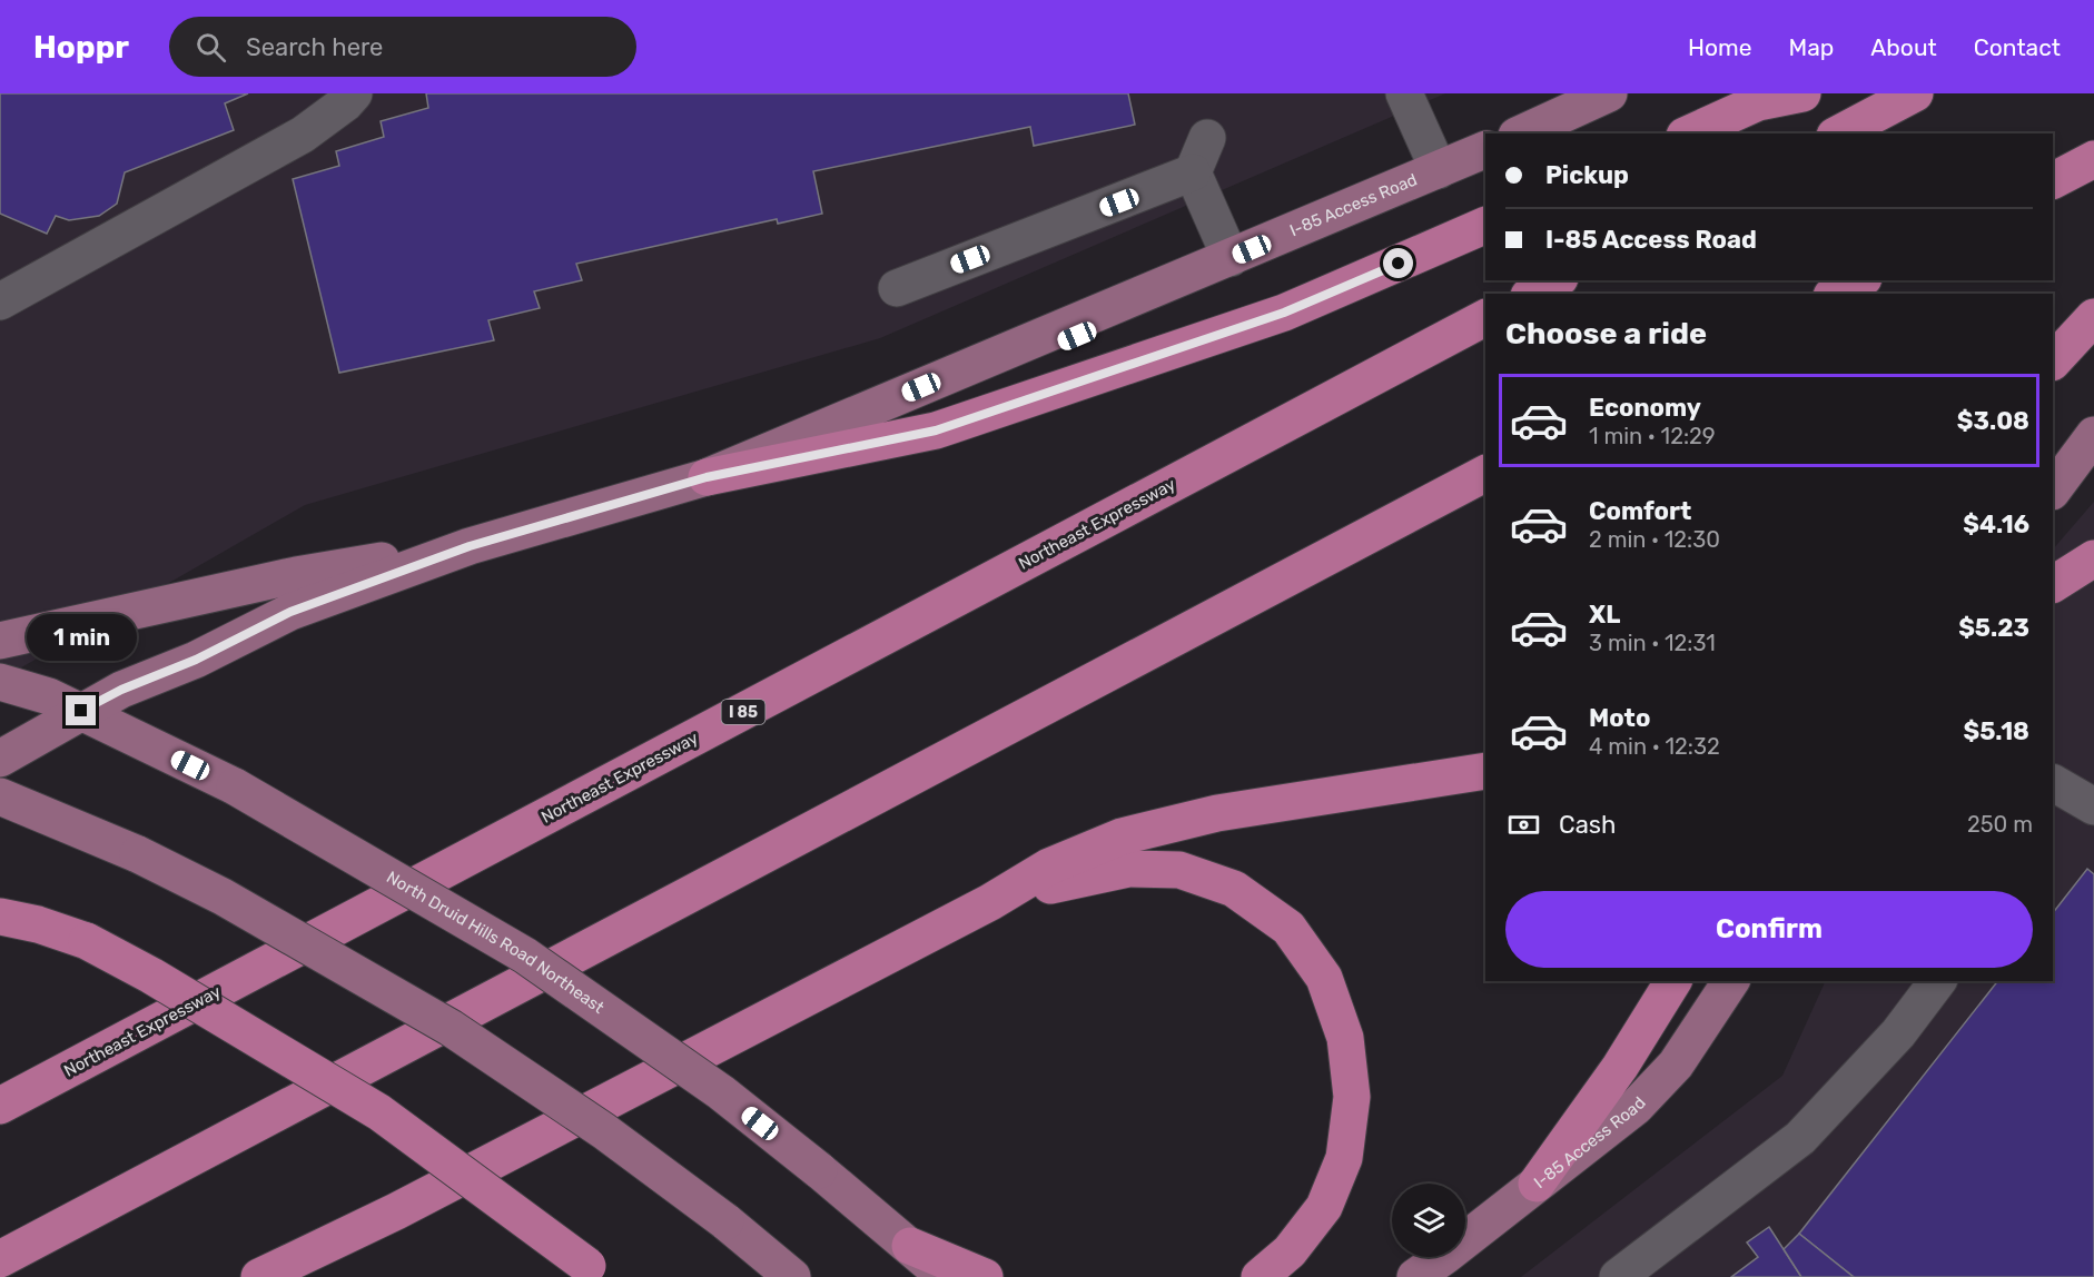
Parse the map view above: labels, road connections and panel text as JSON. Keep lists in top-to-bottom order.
{
  "streets": {
    "highway": ["Northeast Expressway", "I 85"],
    "main road": ["I-85 Access Road", "North Druid Hills Road Northeast"]
  },
  "crossings": [
    ["I-85 Access Road", "North Druid Hills Road Northeast"]
  ],
  "page": {
    "header": "Hoppr",
    "search": "Search here",
    "nav": [
      "Home",
      "Map",
      "About",
      "Contact"
    ],
    "banner": ["Pickup", "I-85 Access Road"],
    "heading": "Choose a ride",
    "list": [
      {
        "name": "Economy",
        "note": "1 min · 12:29",
        "value": "$3.08"
      },
      {
        "name": "Comfort",
        "note": "2 min · 12:30",
        "value": "$4.16"
      },
      {
        "name": "XL",
        "note": "3 min · 12:31",
        "value": "$5.23"
      },
      {
        "name": "Moto",
        "note": "4 min · 12:32",
        "value": "$5.18"
      }
    ],
    "bubble": "1 min",
    "pay": ["Cash", "250 m"],
    "buttons": "Confirm"
  }
}
